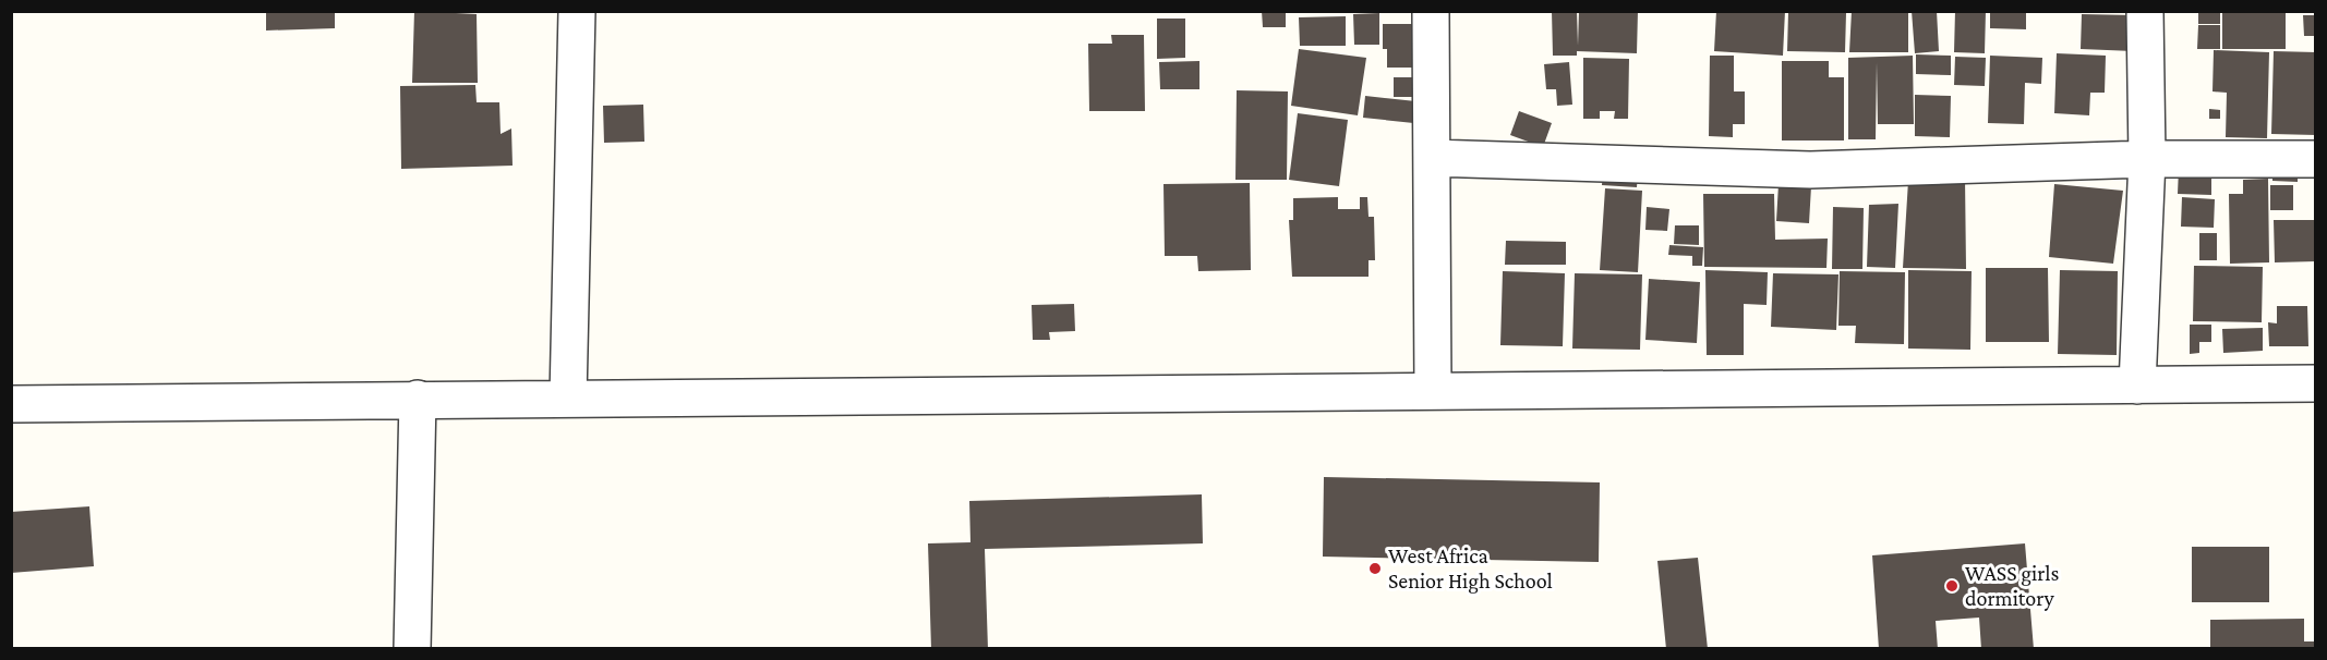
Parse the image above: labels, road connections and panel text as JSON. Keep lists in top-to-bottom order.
{
  "places": ["West Africa Senior High School", "WASS girls dormitory"]
}
